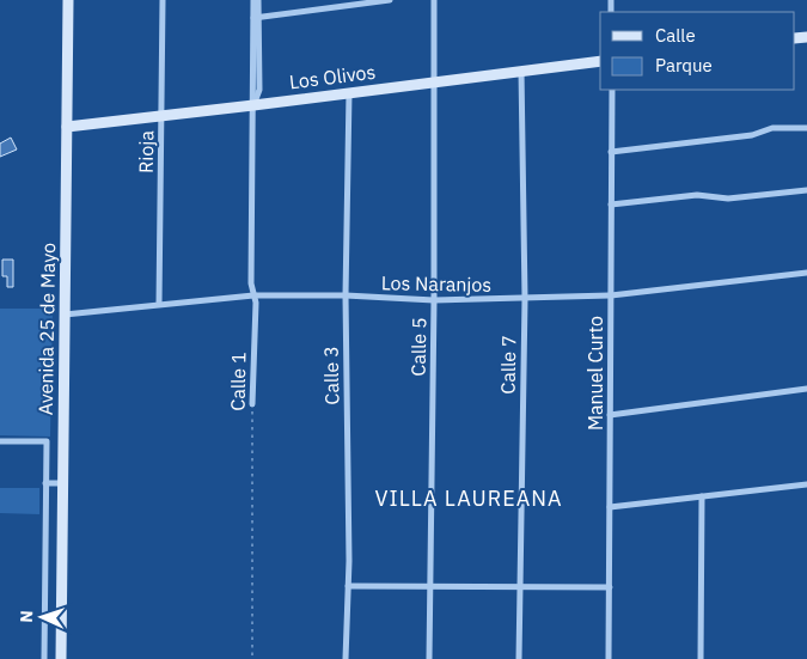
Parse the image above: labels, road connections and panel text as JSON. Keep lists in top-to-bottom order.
{
  "streets": {
    "main road": ["Los Olivos", "Avenida 25 de Mayo"],
    "street": [
      "Rioja",
      "Los Naranjos",
      "Calle 5",
      "Calle 7",
      "Manuel Curto",
      "Calle 3",
      "Calle 1"
    ]
  },
  "crossings": [
    ["Los Olivos", "Rioja"],
    ["Los Olivos", "Avenida 25 de Mayo"],
    ["Los Olivos", "Calle 5"],
    ["Los Olivos", "Calle 7"],
    ["Los Olivos", "Calle 3"],
    ["Los Olivos", "Calle 1"],
    ["Rioja", "Los Naranjos"],
    ["Los Naranjos", "Avenida 25 de Mayo"],
    ["Los Naranjos", "Calle 5"],
    ["Los Naranjos", "Calle 7"],
    ["Los Naranjos", "Manuel Curto"],
    ["Los Naranjos", "Calle 3"],
    ["Los Naranjos", "Calle 1"]
  ],
  "districts": ["VILLA LAUREANA"],
  "legend": ["Calle", "Parque"],
  "north": "left"
}
